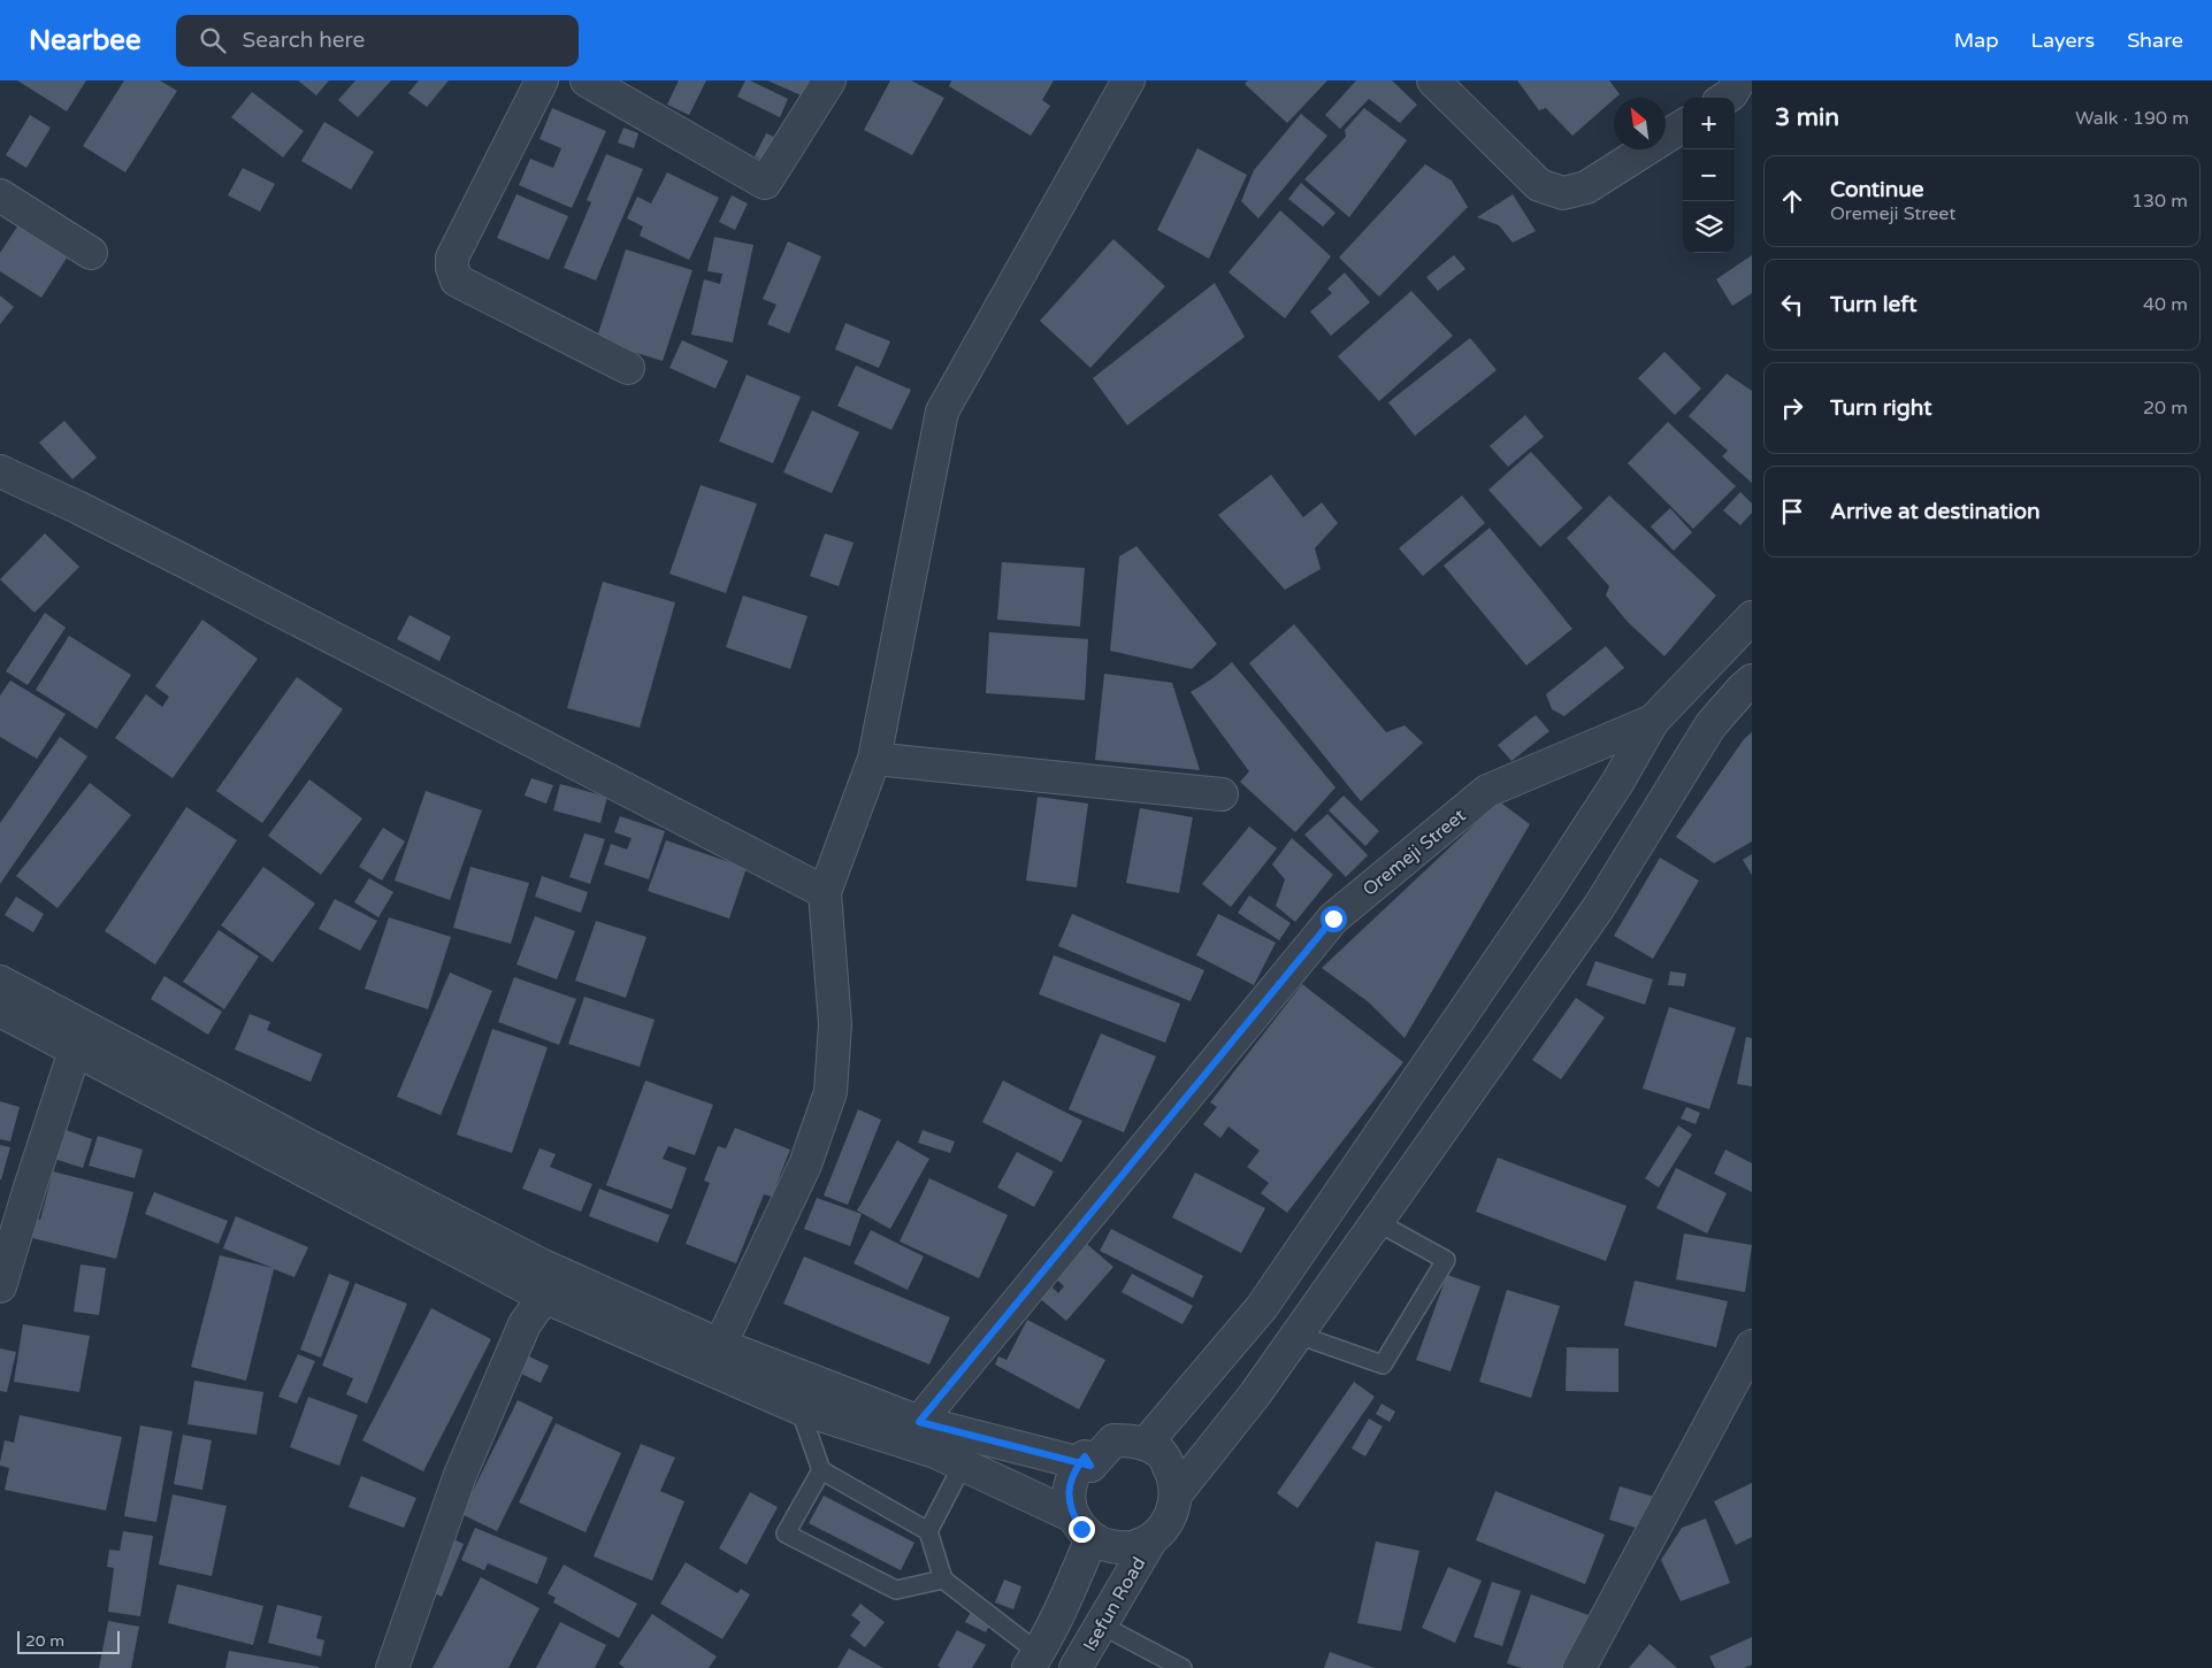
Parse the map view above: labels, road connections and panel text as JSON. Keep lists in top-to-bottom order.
{
  "streets": {
    "street": ["Oremeji Street", "Isefun Road"]
  },
  "scale_bar": "20 m",
  "north": "top left",
  "page": {
    "header": "Nearbee",
    "search": "Search here",
    "nav": ["Map", "Layers", "Share"],
    "heading": ["3 min", "Walk · 190 m"],
    "map_buttons": ["+", "−"],
    "list": [
      ["Continue", "Oremeji Street", "130 m"],
      ["Turn left", "40 m"],
      ["Turn right", "20 m"],
      "Arrive at destination"
    ],
    "scale": "20 m"
  }
}
